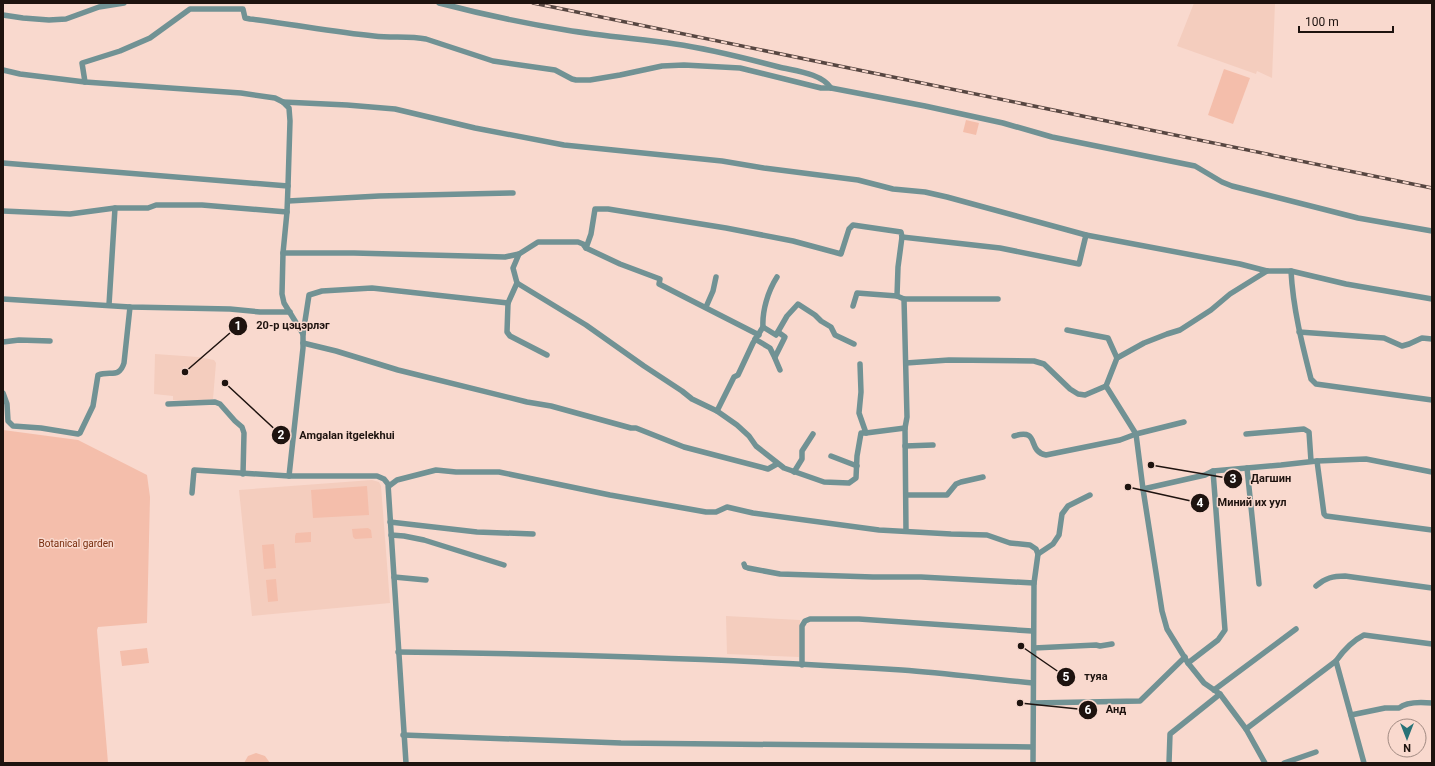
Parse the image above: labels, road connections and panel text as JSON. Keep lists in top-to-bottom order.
{
  "parks": ["Botanical garden"],
  "places": [
    "20-р цэцэрлэг",
    "Amgalan itgelekhui",
    "Дагшин",
    "Миний их уул",
    "туяа",
    "Анд"
  ],
  "scale_bar": "100 m",
  "north": "bottom"
}
